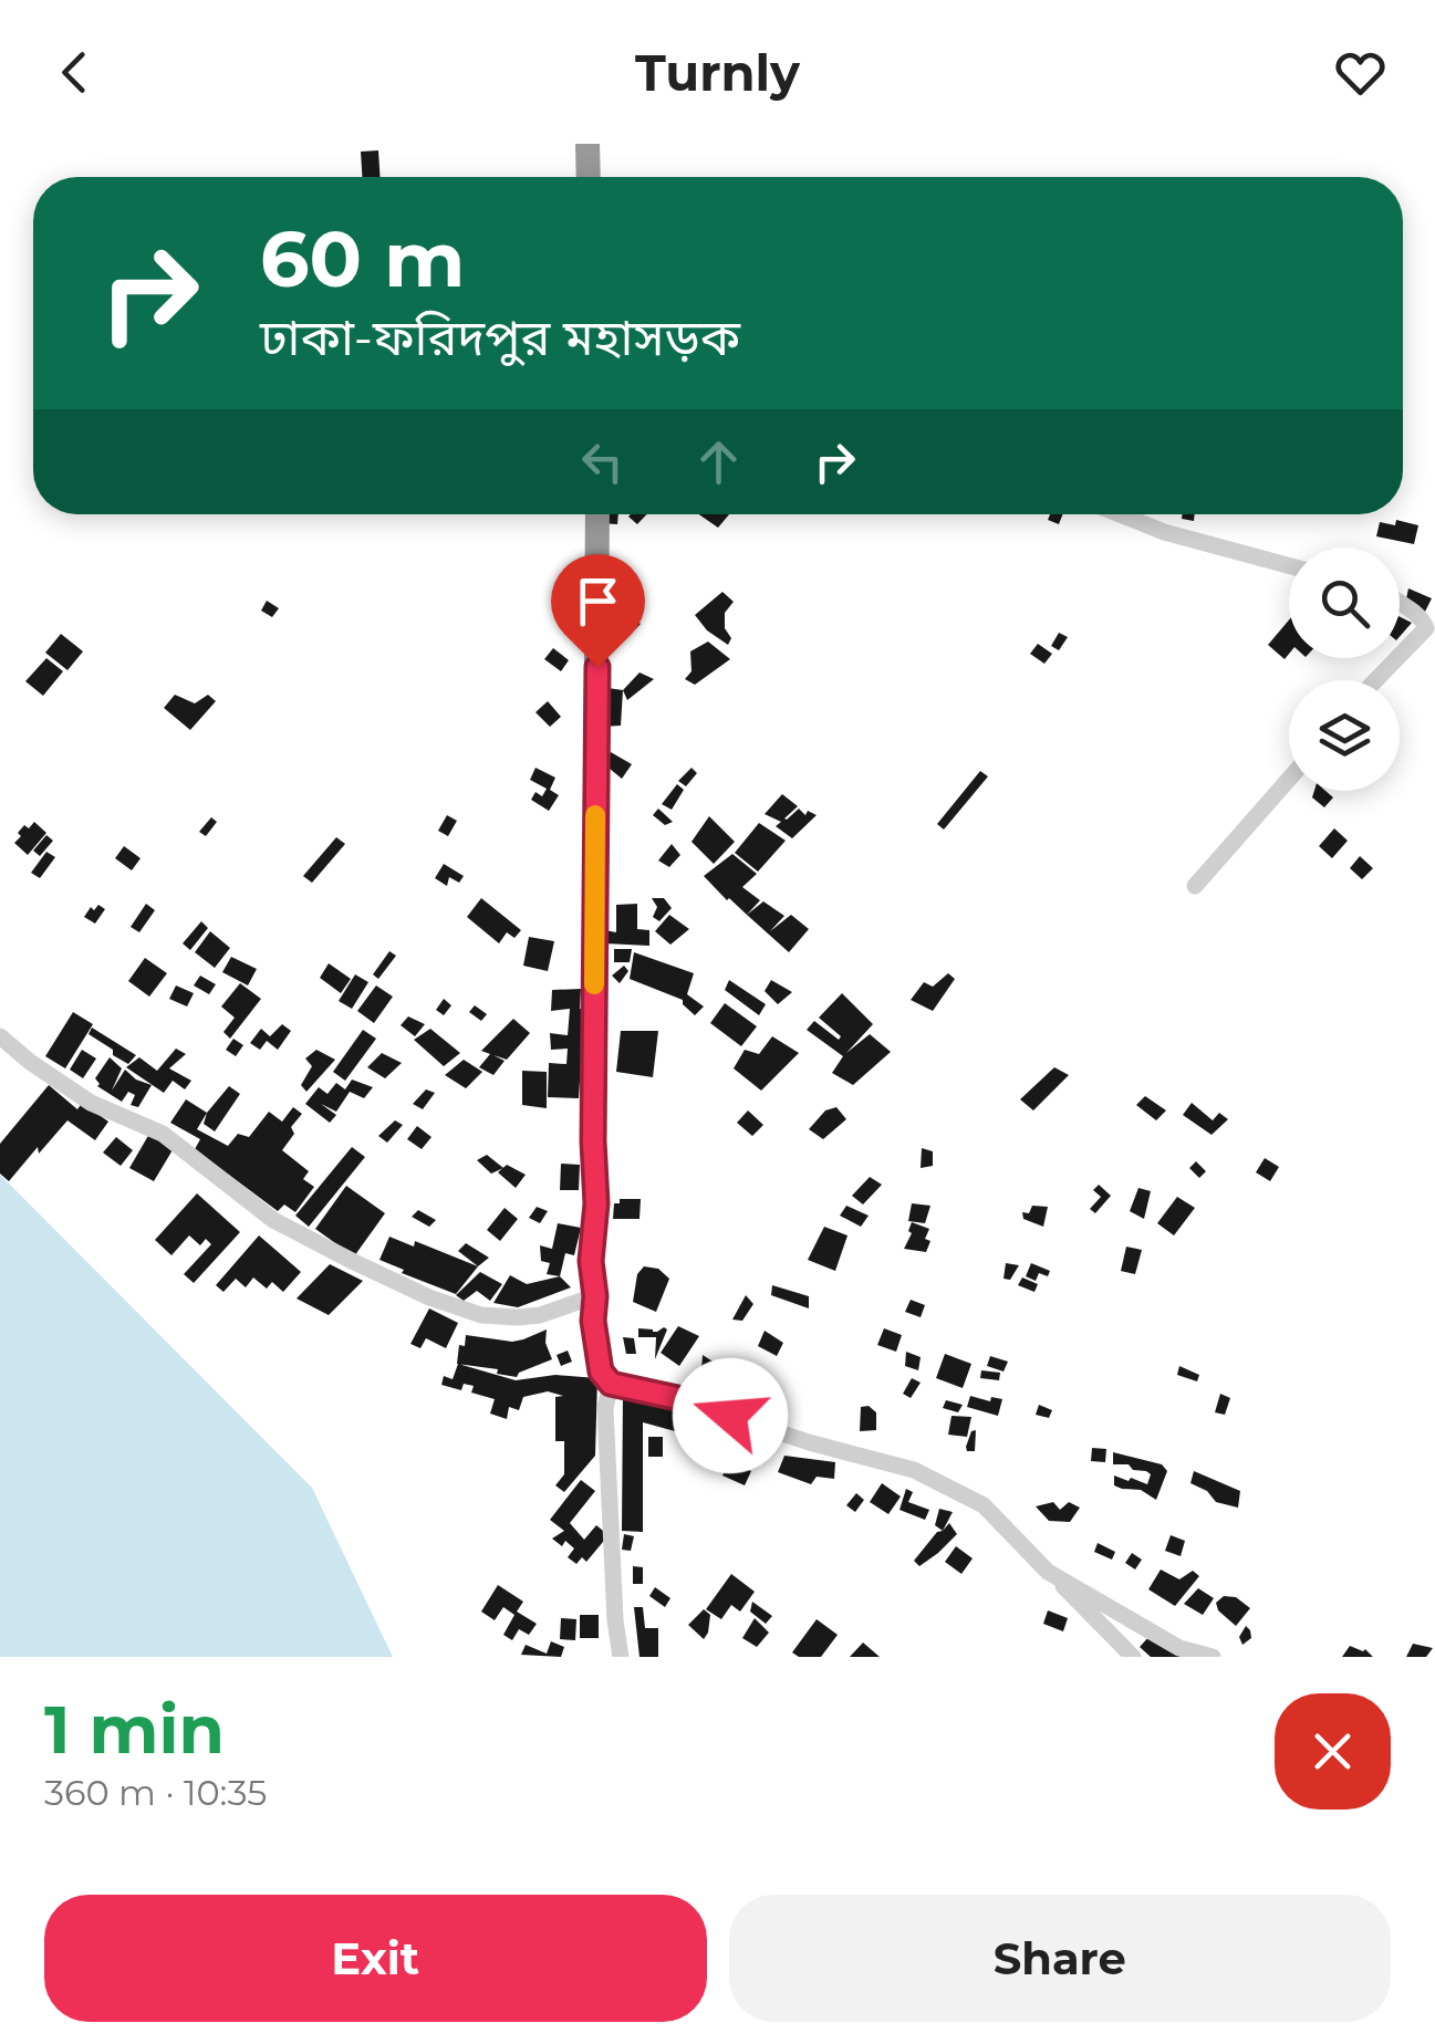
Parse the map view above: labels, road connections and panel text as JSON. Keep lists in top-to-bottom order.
{
  "page": {
    "header": "Turnly",
    "turn": ["60 m", "ঢাকা-ফরিদপুর মহাসড়ক"],
    "heading": ["1 min", "360 m · 10:35"],
    "buttons": ["Exit", "Share"]
  }
}
